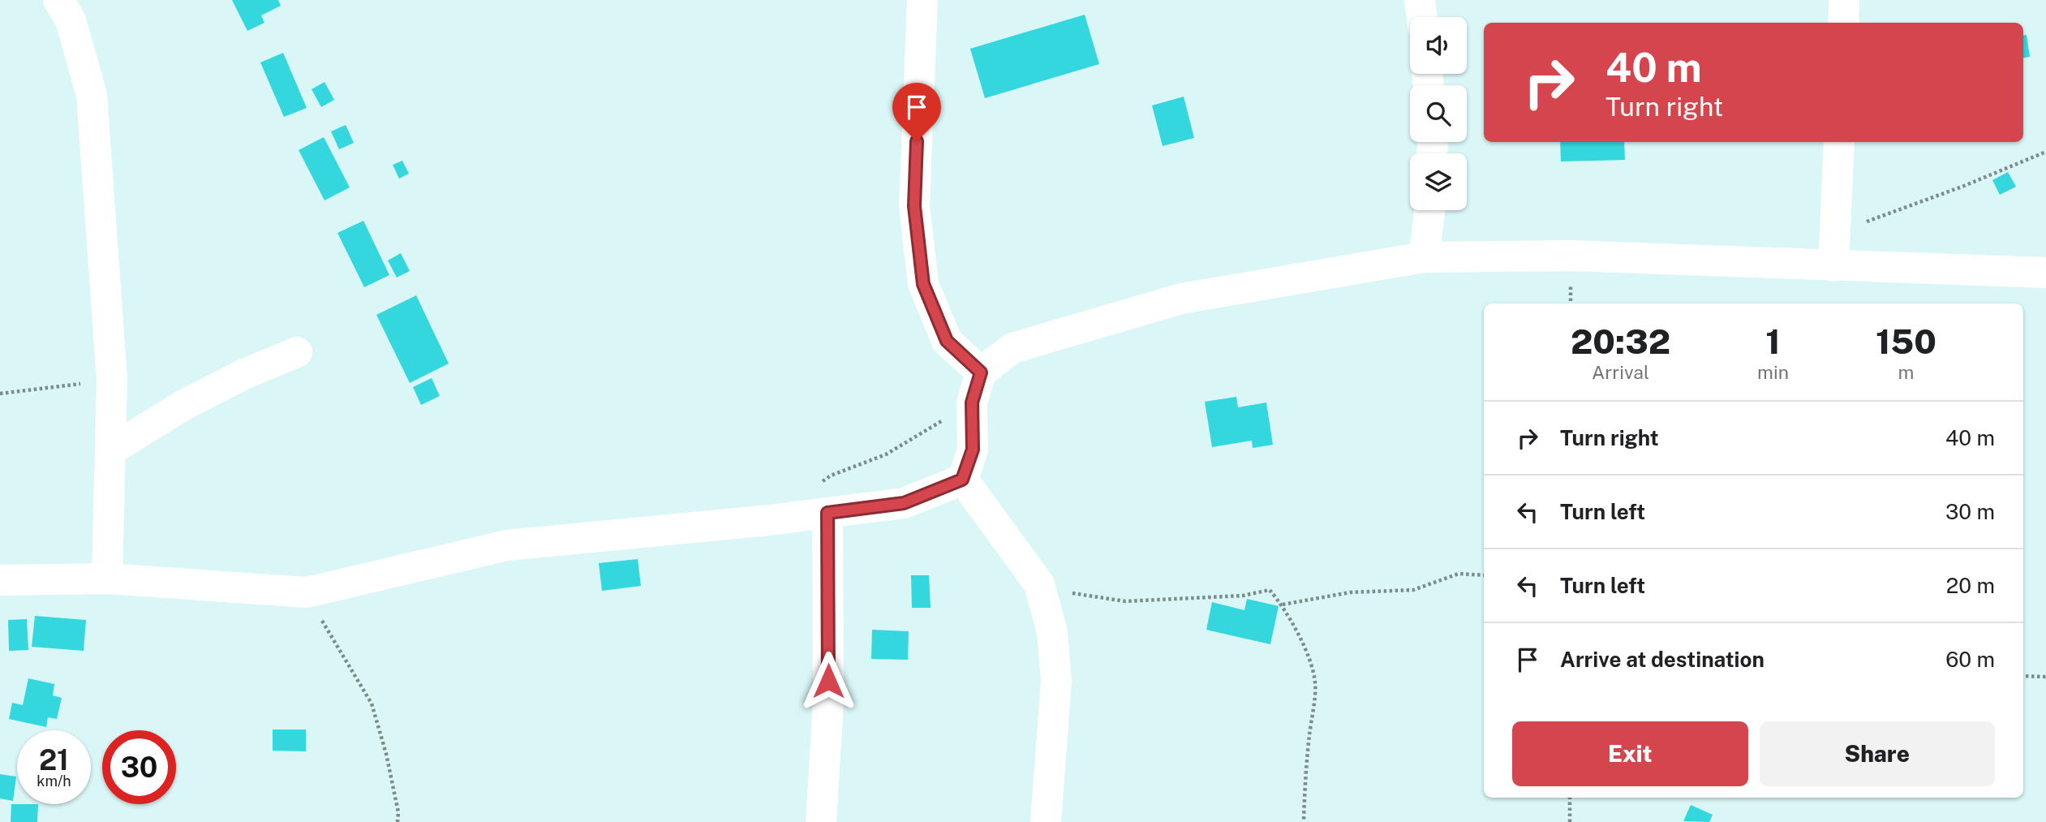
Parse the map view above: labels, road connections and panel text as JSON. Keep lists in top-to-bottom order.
{
  "page": {
    "turn": ["40 m", "Turn right"],
    "eta": [
      "20:32",
      "Arrival",
      "1",
      "min",
      "150",
      "m"
    ],
    "list": [
      {
        "name": "Turn right",
        "value": "40 m"
      },
      {
        "name": "Turn left",
        "value": "30 m"
      },
      {
        "name": "Turn left",
        "value": "20 m"
      },
      {
        "name": "Arrive at destination",
        "value": "60 m"
      }
    ],
    "buttons": ["Exit", "Share"],
    "speed": "21 km/h",
    "limit": "30"
  }
}
